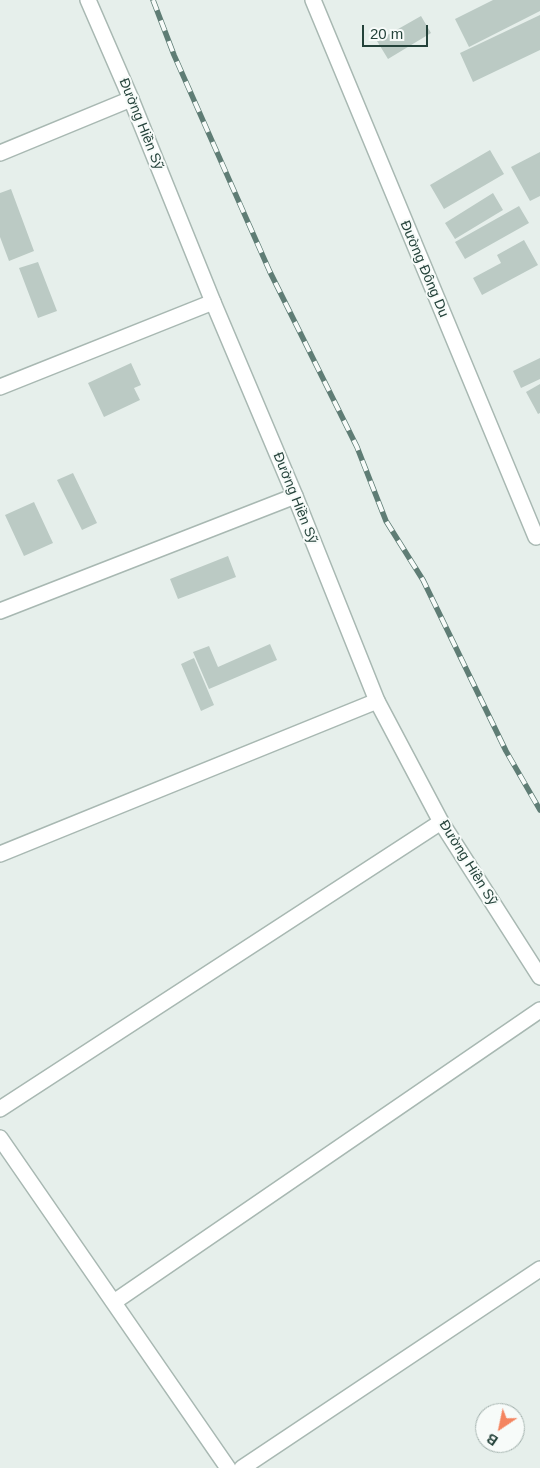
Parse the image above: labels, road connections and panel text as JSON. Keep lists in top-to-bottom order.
{
  "streets": {
    "street": ["Đường Hiền Sỹ", "Đường Đông Du"]
  },
  "scale_bar": "20 m",
  "north": "bottom left"
}
